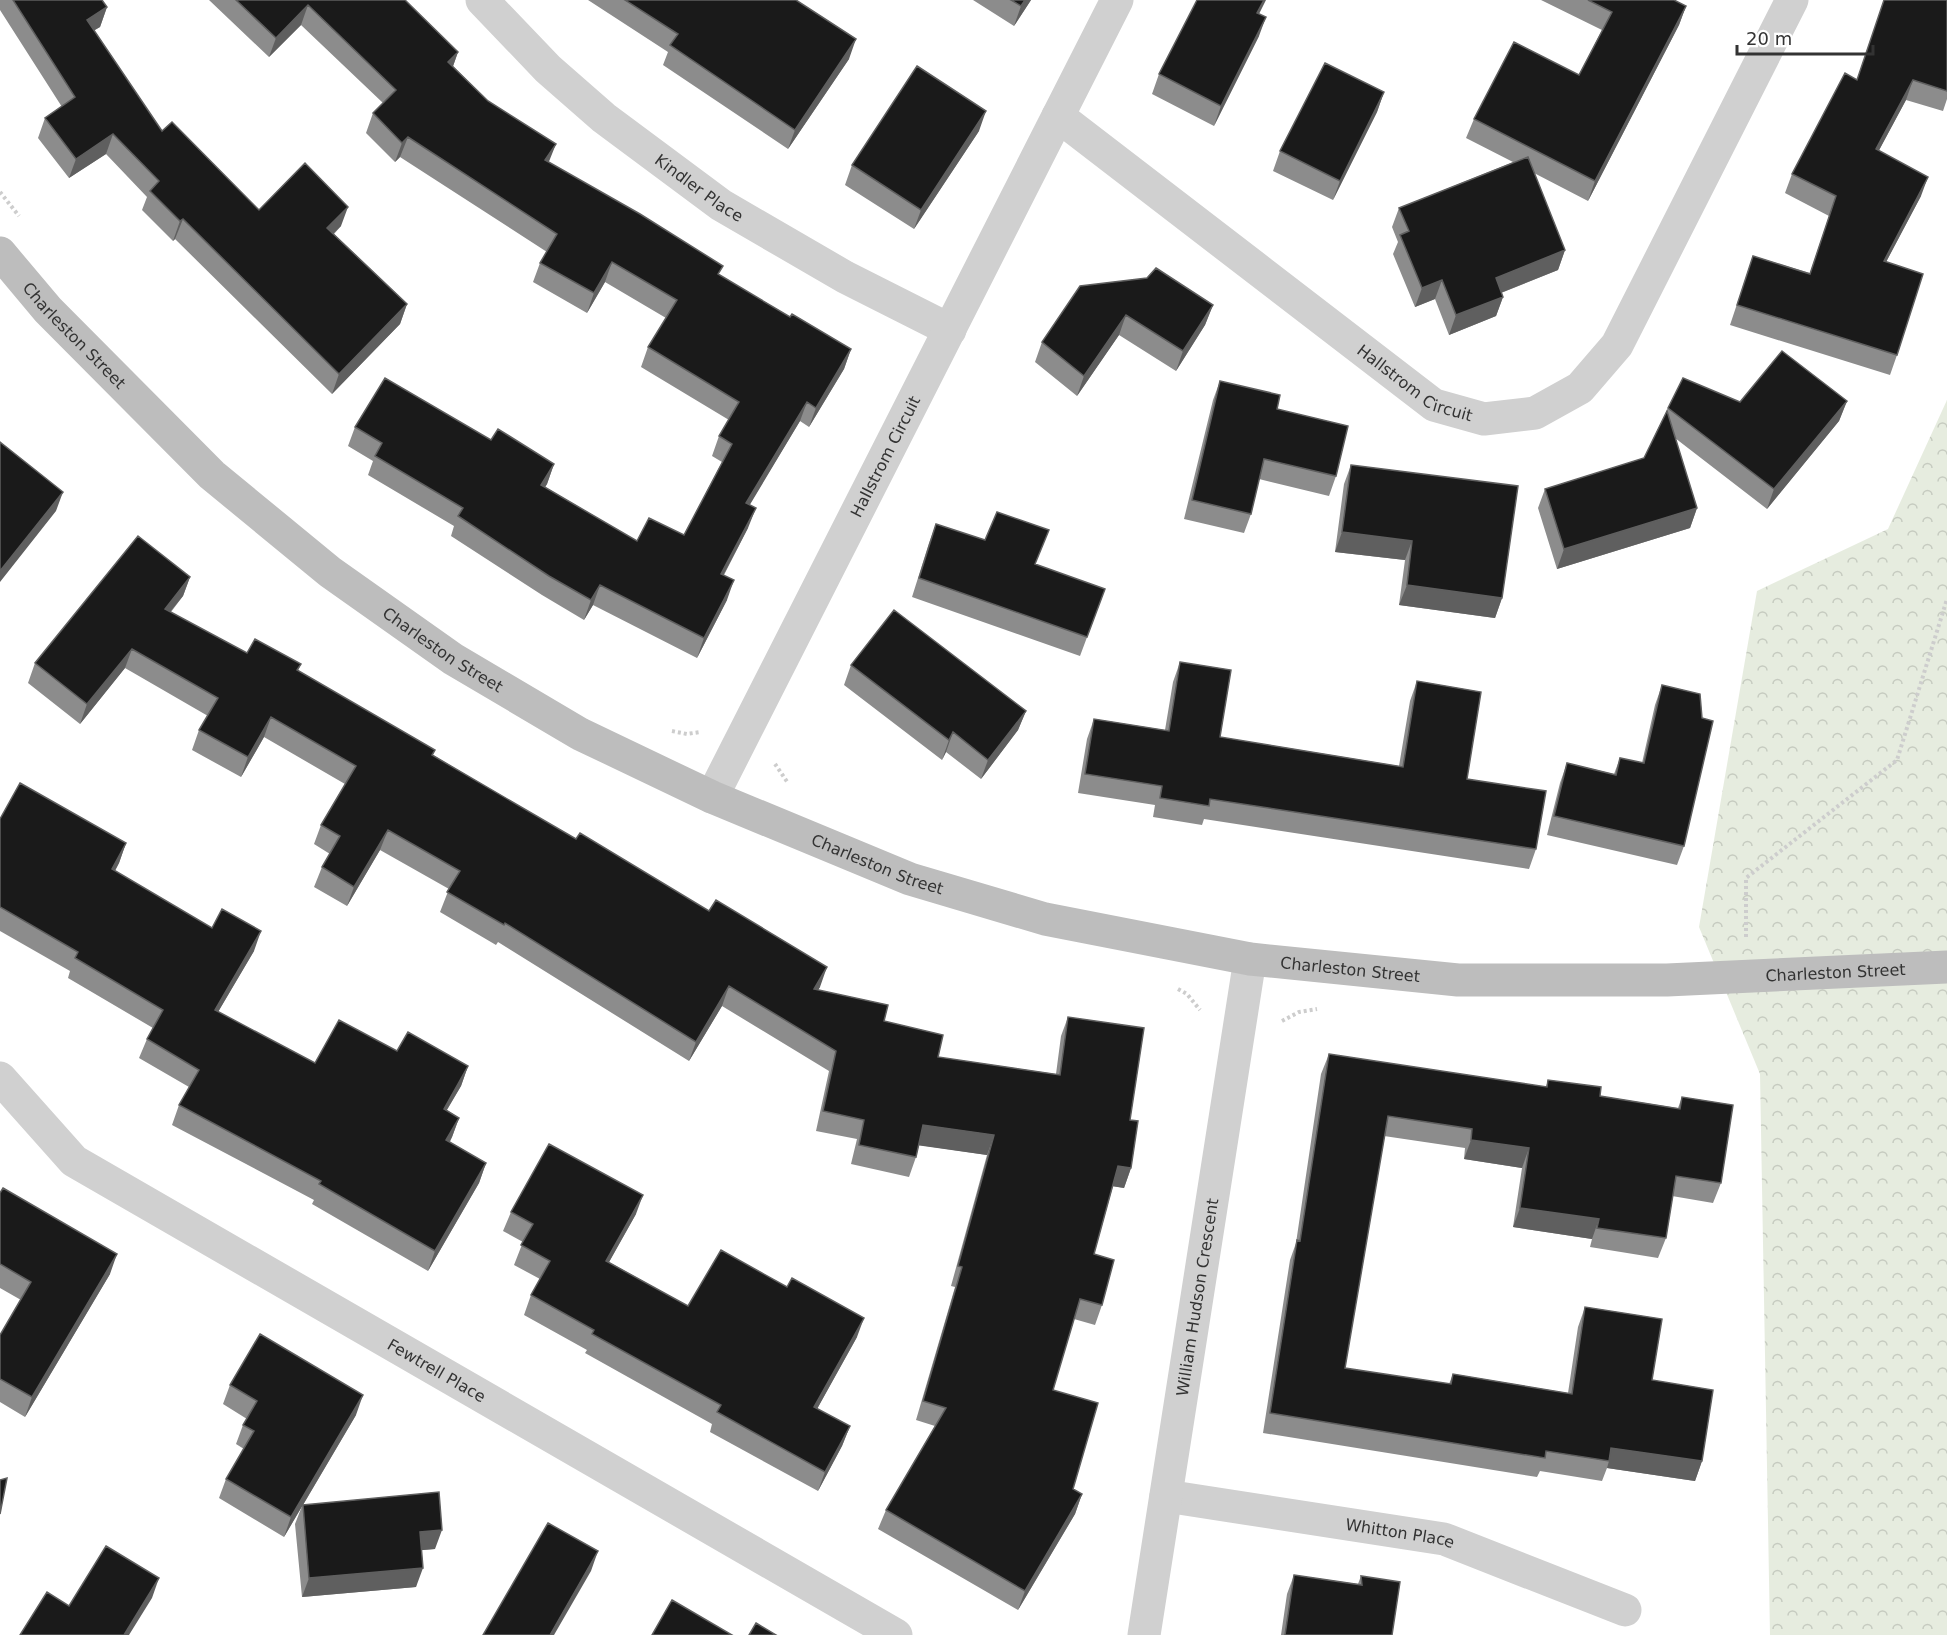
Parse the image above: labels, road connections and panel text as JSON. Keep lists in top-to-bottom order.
{
  "streets": {
    "street": [
      "Kindler Place",
      "Charleston Street",
      "Hallstrom Circuit",
      "William Hudson Crescent",
      "Fewtrell Place",
      "Whitton Place"
    ]
  },
  "crossings": [
    ["Kindler Place", "Hallstrom Circuit"],
    ["Charleston Street", "Hallstrom Circuit"],
    ["Charleston Street", "William Hudson Crescent"],
    ["William Hudson Crescent", "Whitton Place"]
  ],
  "scale_bar": "20 m"
}
